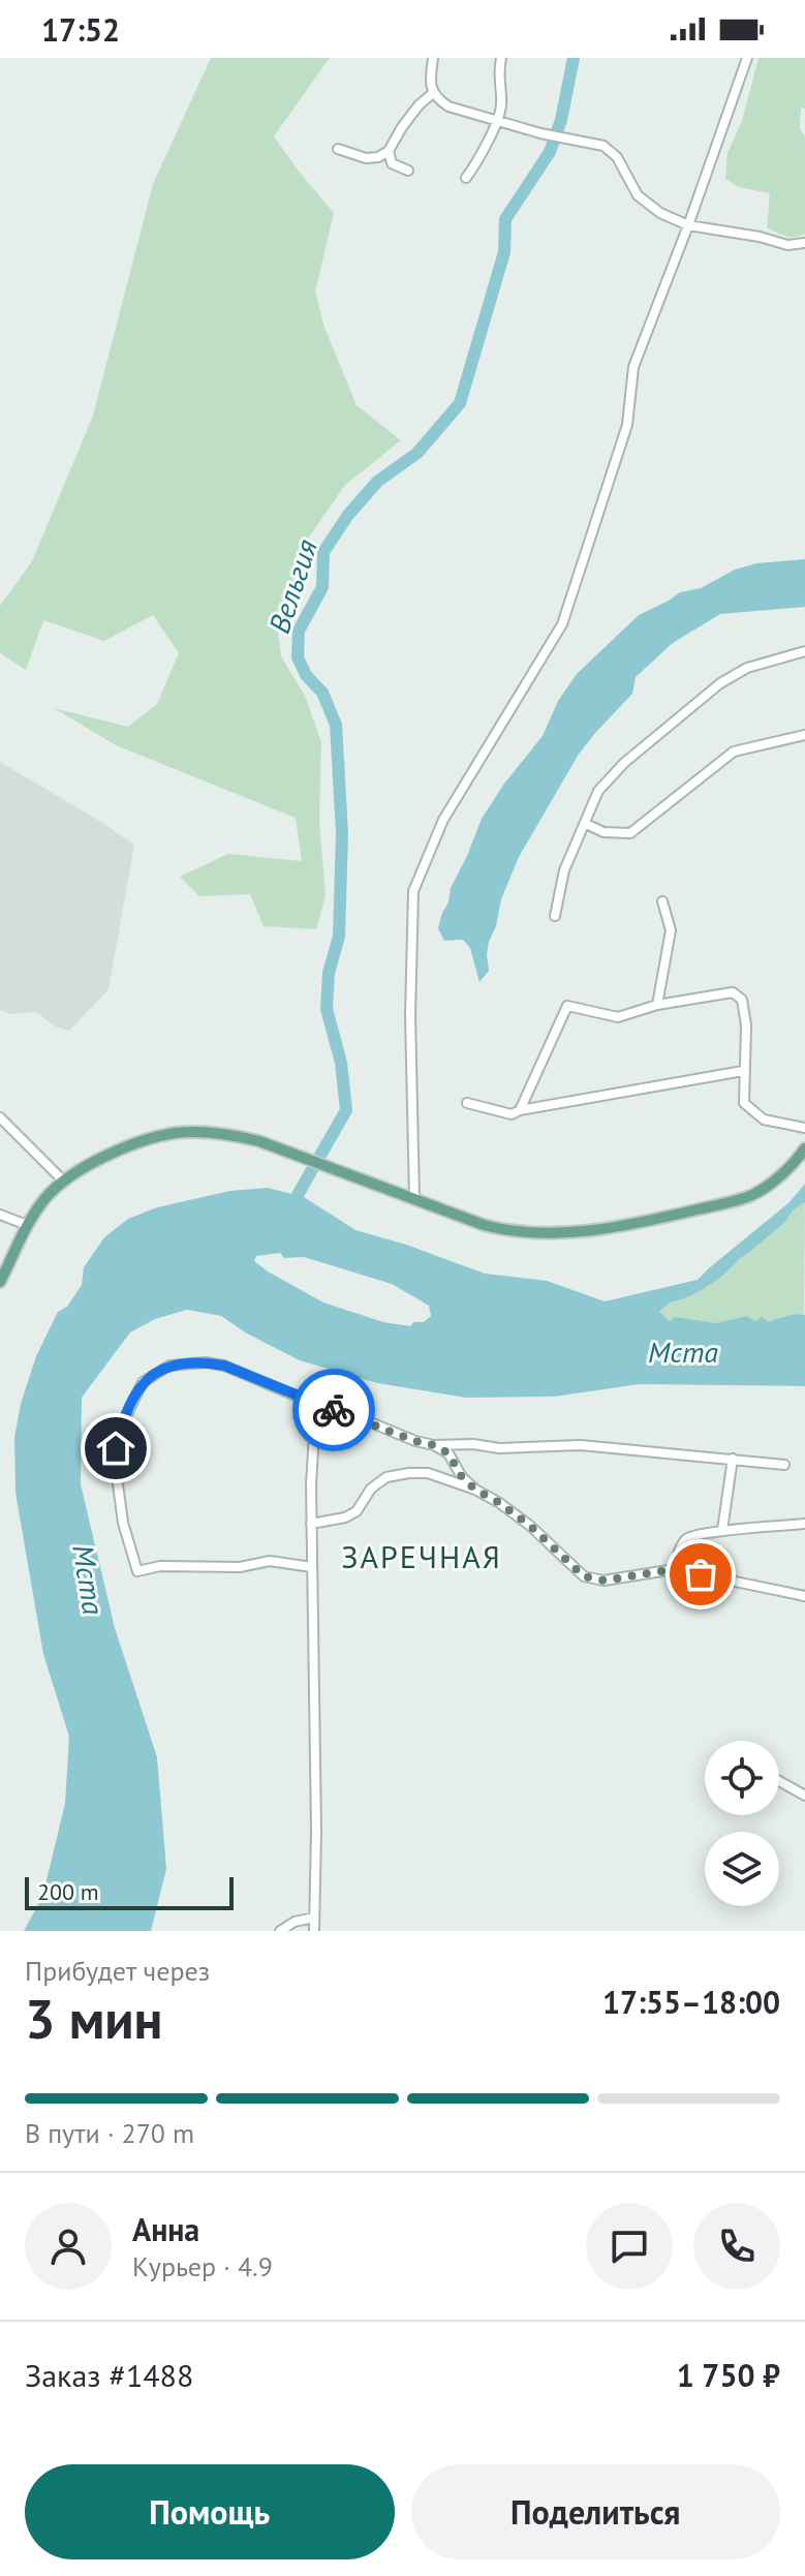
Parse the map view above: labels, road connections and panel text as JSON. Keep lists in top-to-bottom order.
{
  "districts": ["ЗАРЕЧНАЯ"],
  "water": ["Вельгия", "Мста"],
  "scale_bar": "200 m",
  "page": {
    "status": "17:52",
    "scale": "200 m",
    "heading": ["3 мин", "Прибудет через", "17:55–18:00"],
    "panel": [
      "Анна",
      "Курьер · 4.9",
      "Заказ #1488",
      "1 750 ₽"
    ],
    "bar": "В пути · 270 m",
    "buttons": ["Помощь", "Поделиться"]
  }
}
